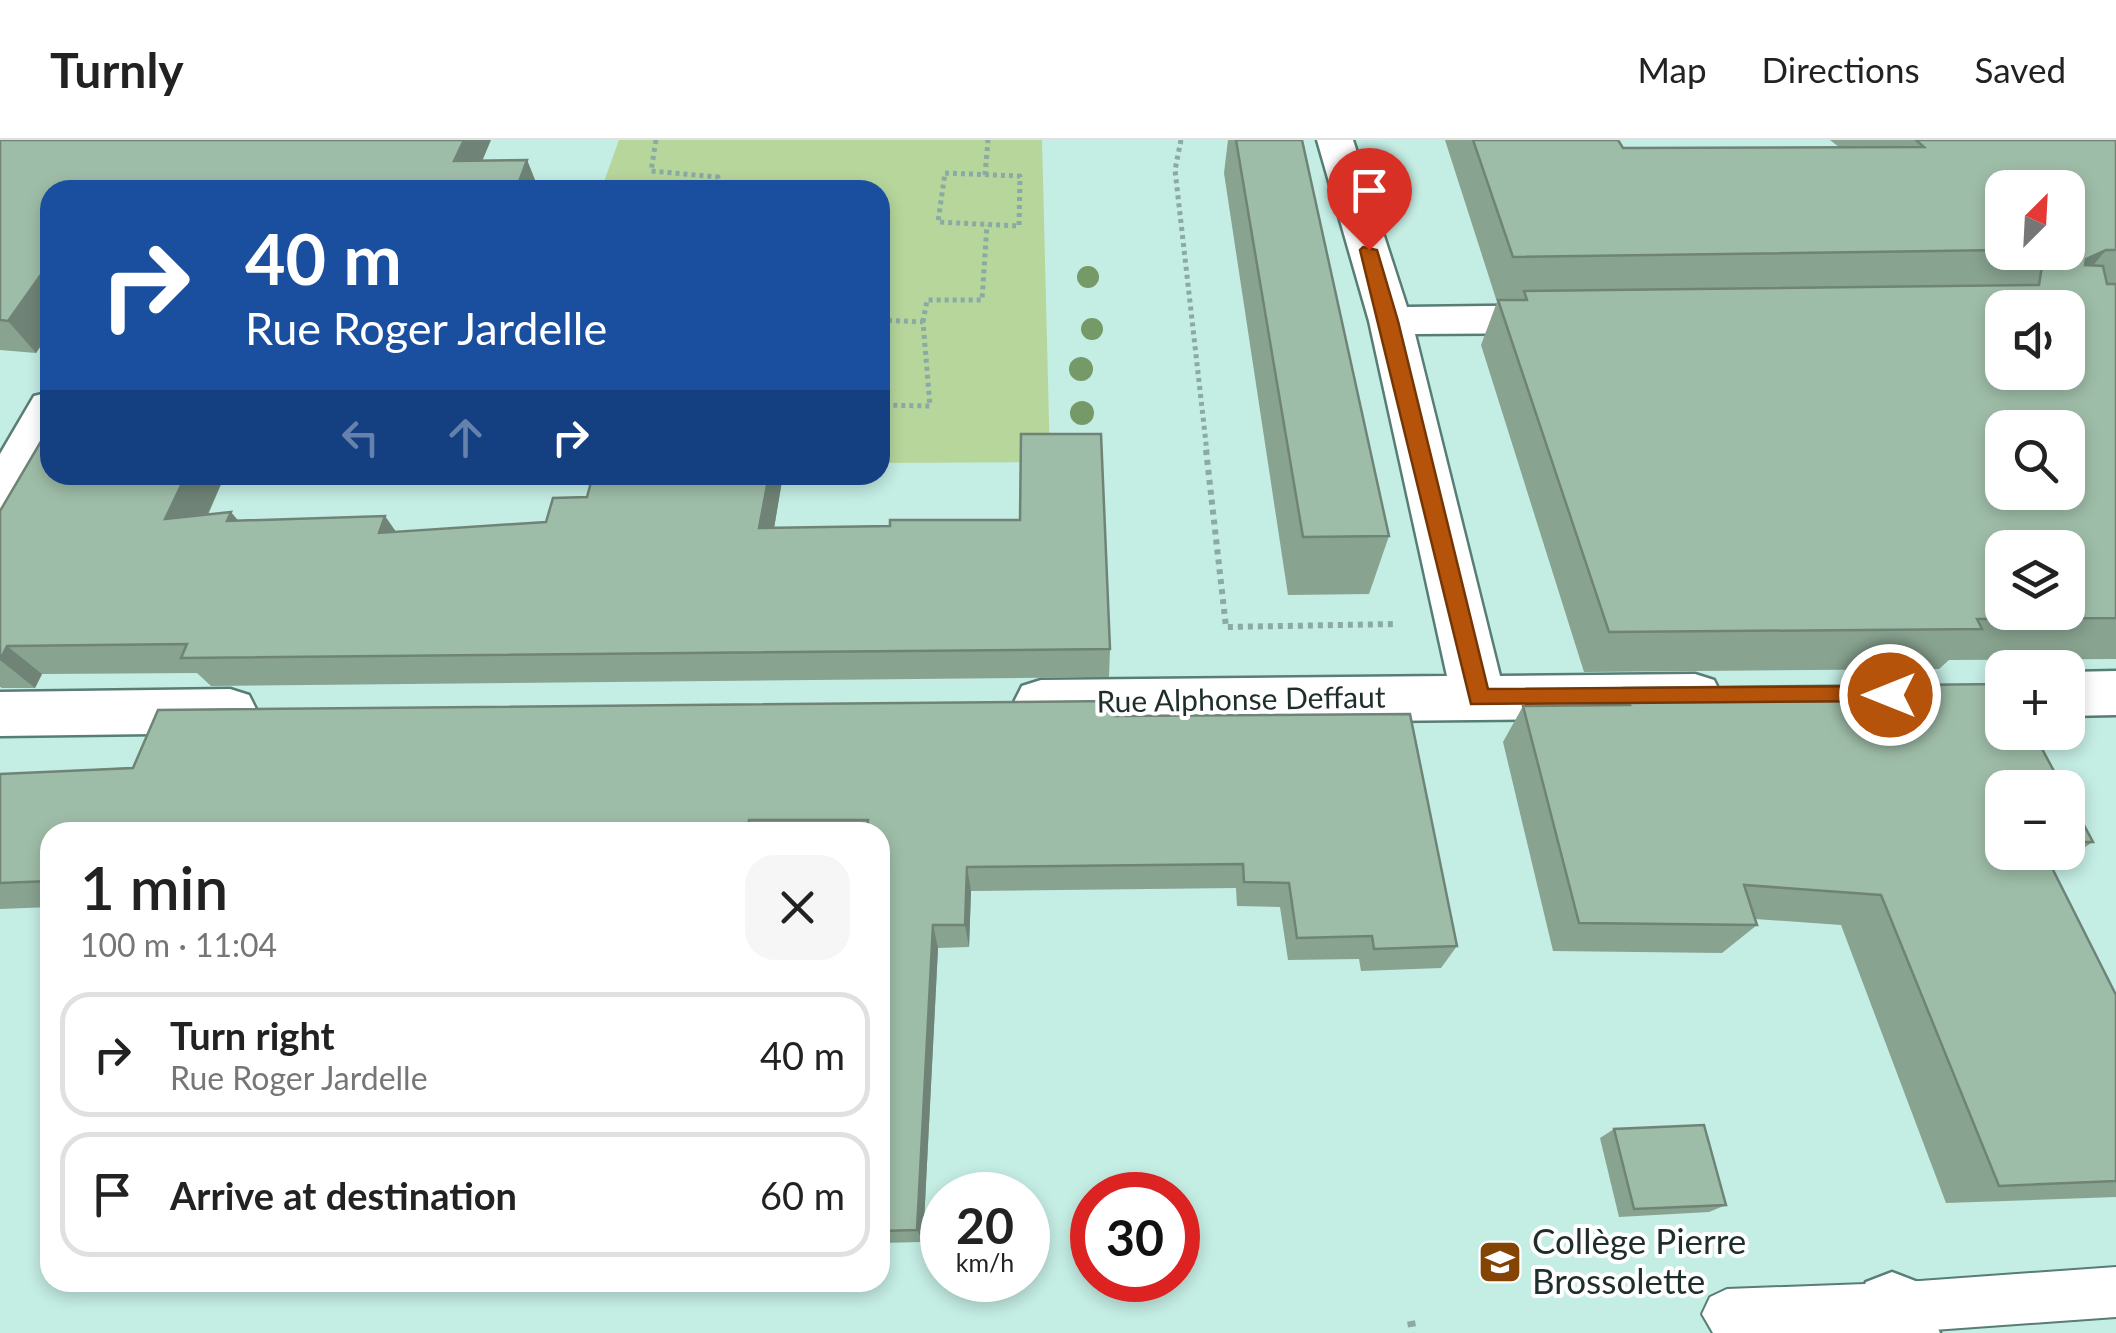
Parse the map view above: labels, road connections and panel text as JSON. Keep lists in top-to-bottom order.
{
  "streets": {
    "street": ["Rue Alphonse Deffaut"]
  },
  "places": {
    "school or university": ["Collège Pierre Brossolette"]
  },
  "north": "top right",
  "page": {
    "header": "Turnly",
    "nav": ["Map", "Directions", "Saved"],
    "map_buttons": ["+", "−"],
    "turn": ["40 m", "Rue Roger Jardelle"],
    "heading": ["1 min", "100 m · 11:04"],
    "list": [
      {
        "name": "Turn right",
        "note": "Rue Roger Jardelle",
        "value": "40 m"
      },
      {
        "name": "Arrive at destination",
        "value": "60 m"
      }
    ],
    "speed": "20 km/h",
    "limit": "30"
  }
}
